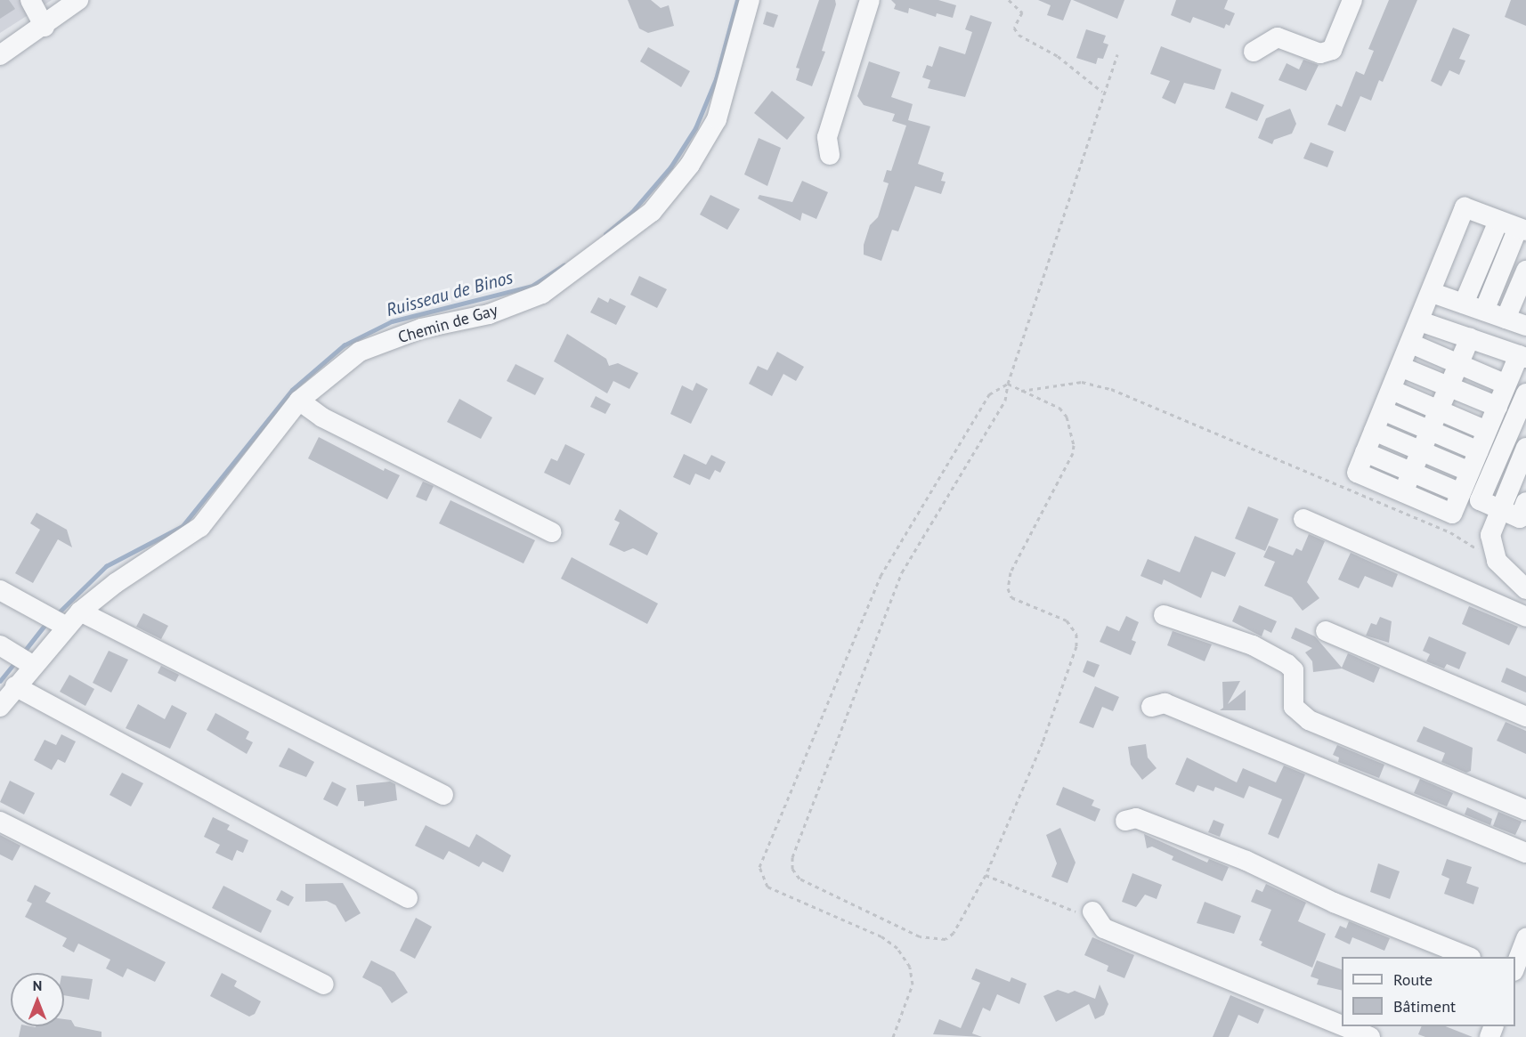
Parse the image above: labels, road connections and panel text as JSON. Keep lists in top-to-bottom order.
{
  "streets": {
    "street": ["Chemin de Gay"]
  },
  "water": ["Ruisseau de Binos"],
  "legend": ["Route", "Bâtiment"],
  "north": "top"
}
